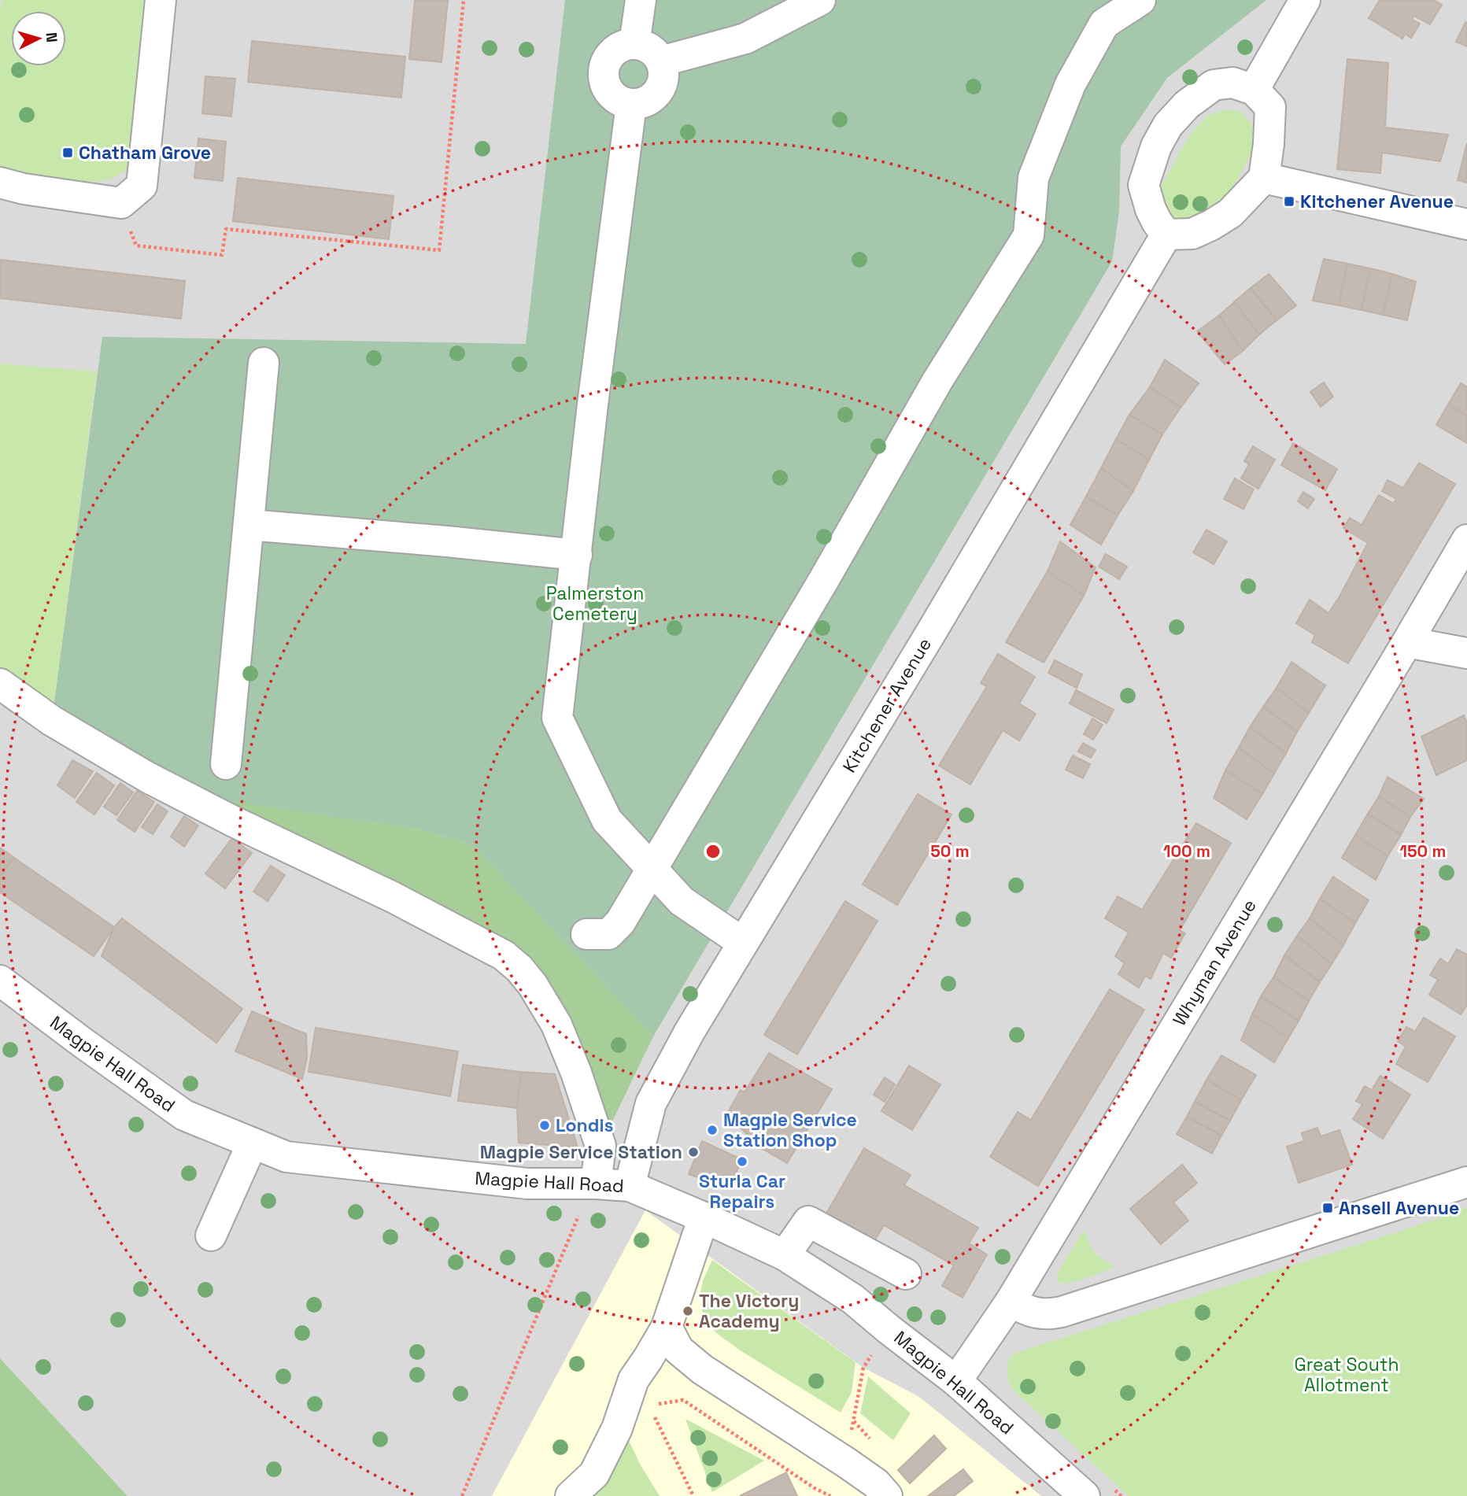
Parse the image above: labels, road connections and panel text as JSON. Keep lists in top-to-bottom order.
{
  "streets": {
    "street": ["Kitchener Avenue", "Whyman Avenue", "Magpie Hall Road"]
  },
  "crossings": [
    ["Kitchener Avenue", "Magpie Hall Road"],
    ["Whyman Avenue", "Magpie Hall Road"]
  ],
  "parks": ["Palmerston Cemetery", "Great South Allotment"],
  "places": {
    "transit": ["Chatham Grove", "Kitchener Avenue", "Ansell Avenue"],
    "other": [
      "Londis",
      "Magpie Service Station Shop",
      "Magpie Service Station",
      "Sturla Car Repairs",
      "The Victory Academy"
    ]
  },
  "north": "right",
  "rings": ["50 m", "100 m", "150 m"]
}
